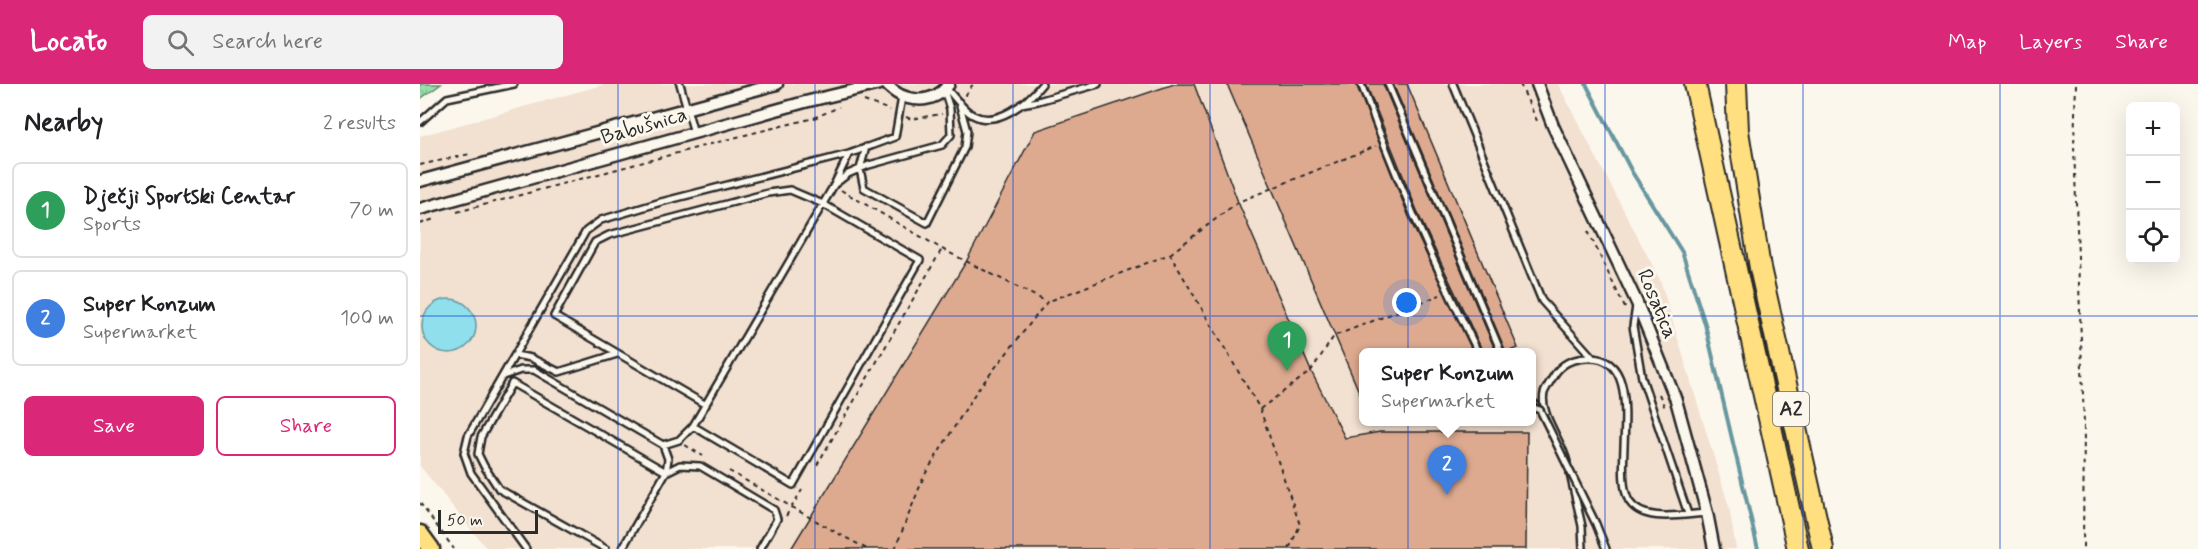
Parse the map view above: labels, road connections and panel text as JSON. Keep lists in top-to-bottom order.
{
  "streets": {
    "highway": ["A2"],
    "street": ["Babušnica", "Rosatica"]
  },
  "scale_bar": "50 m",
  "page": {
    "header": "Locato",
    "search": "Search here",
    "nav": ["Map", "Layers", "Share"],
    "heading": ["Nearby", "2 results"],
    "map_buttons": ["+", "−"],
    "list": [
      {
        "mark": "1",
        "name": "Dječji Sportski Centar",
        "note": "Sports",
        "value": "70 m"
      },
      {
        "mark": "2",
        "name": "Super Konzum",
        "note": "Supermarket",
        "value": "100 m"
      }
    ],
    "pins": ["1", "2"],
    "popup": ["Super Konzum", "Supermarket"],
    "buttons": ["Save", "Share"],
    "scale": "50 m"
  }
}
